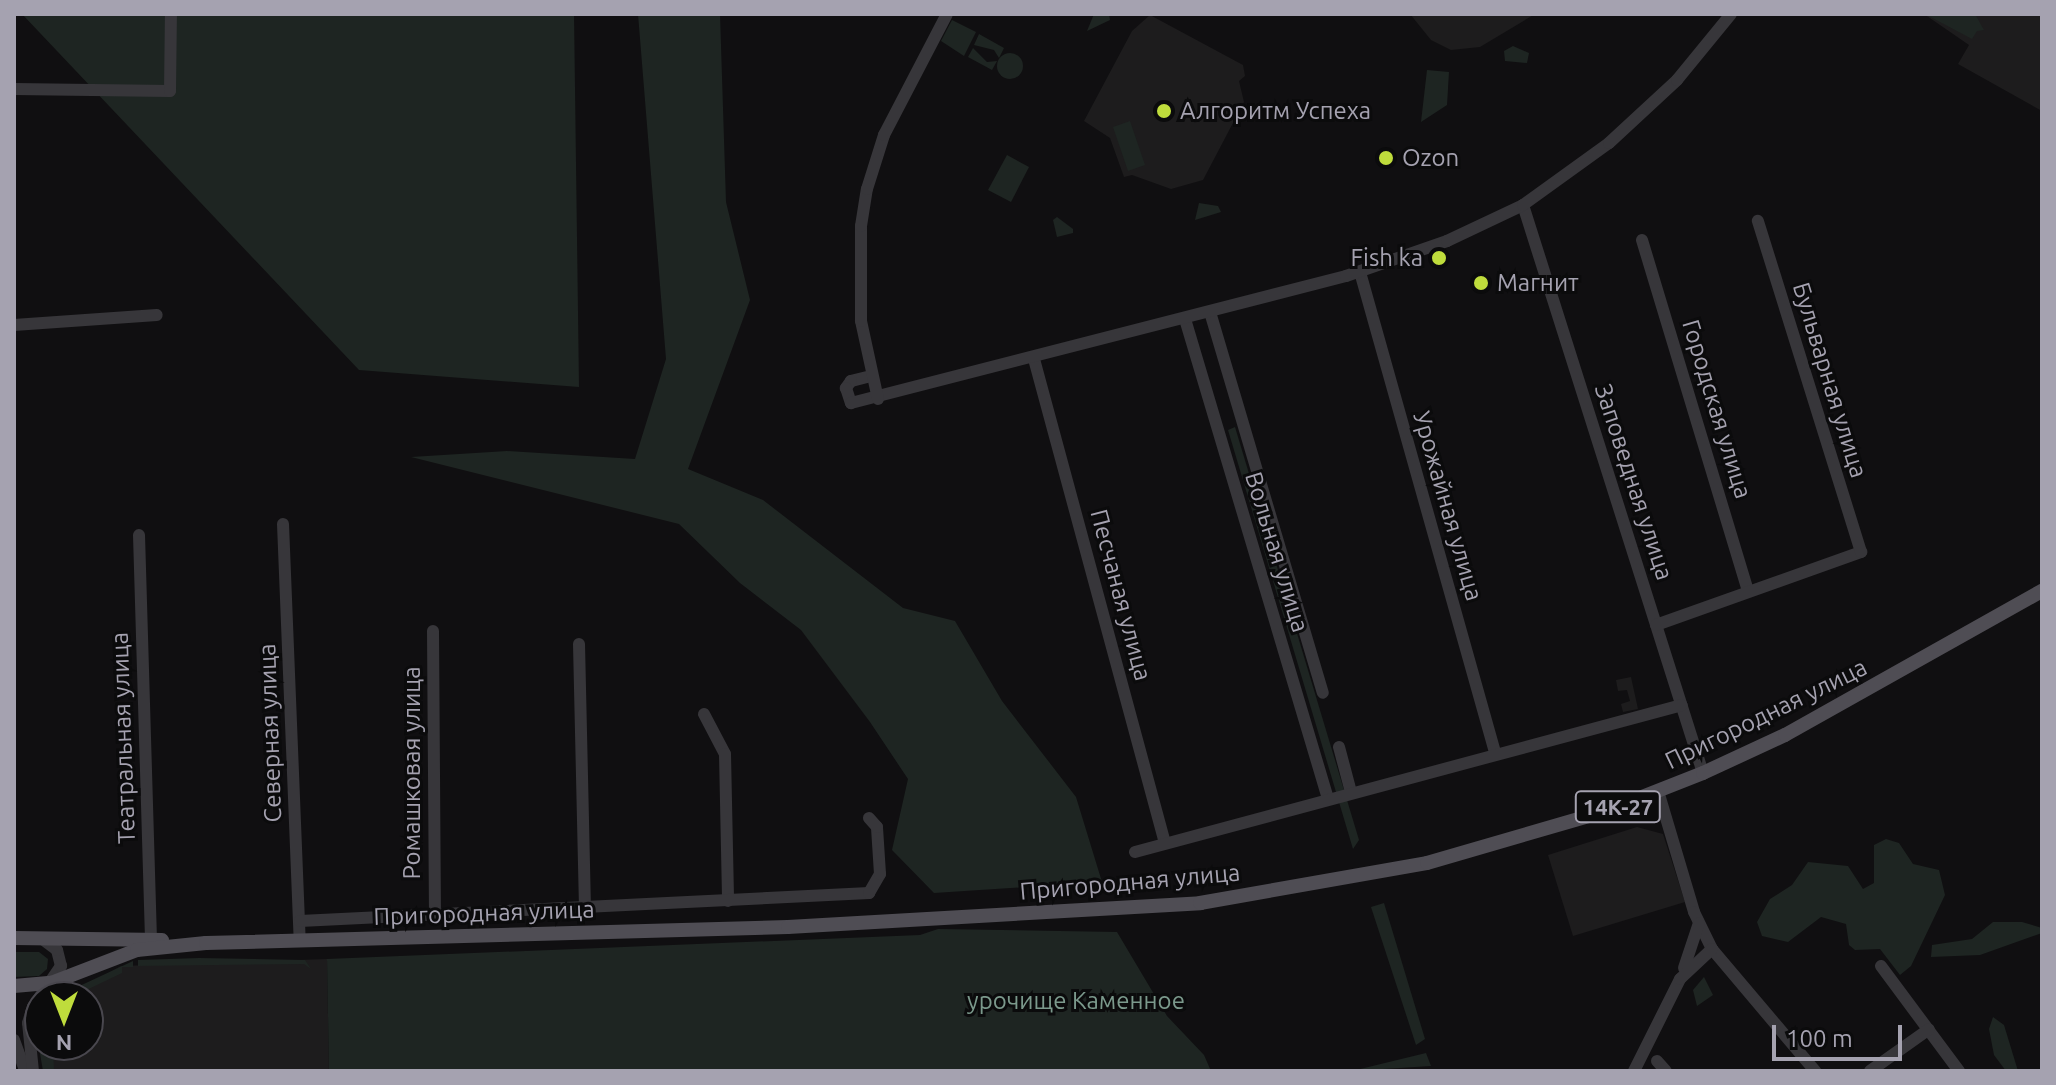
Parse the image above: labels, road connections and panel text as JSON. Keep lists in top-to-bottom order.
{
  "streets": {
    "main road": ["Пригородная улица", "14К-27"],
    "street": [
      "Бульварная улица",
      "Городская улица",
      "Заповедная улица",
      "Урожайная улица",
      "Вольная улица",
      "Песчаная улица",
      "Северная улица",
      "Театральная улица",
      "Ромашковая улица"
    ]
  },
  "crossings": [
    ["Бульварная улица", "Городская улица"],
    ["Заповедная улица", "Пригородная улица"],
    ["Пригородная улица", "Северная улица"],
    ["Пригородная улица", "Театральная улица"],
    ["Пригородная улица", "Ромашковая улица"]
  ],
  "parks": ["урочище Каменное"],
  "places": [
    "Алгоритм Успеха",
    "Ozon",
    "Fish ka",
    "Магнит"
  ],
  "scale_bar": "100 m",
  "north": "bottom"
}
